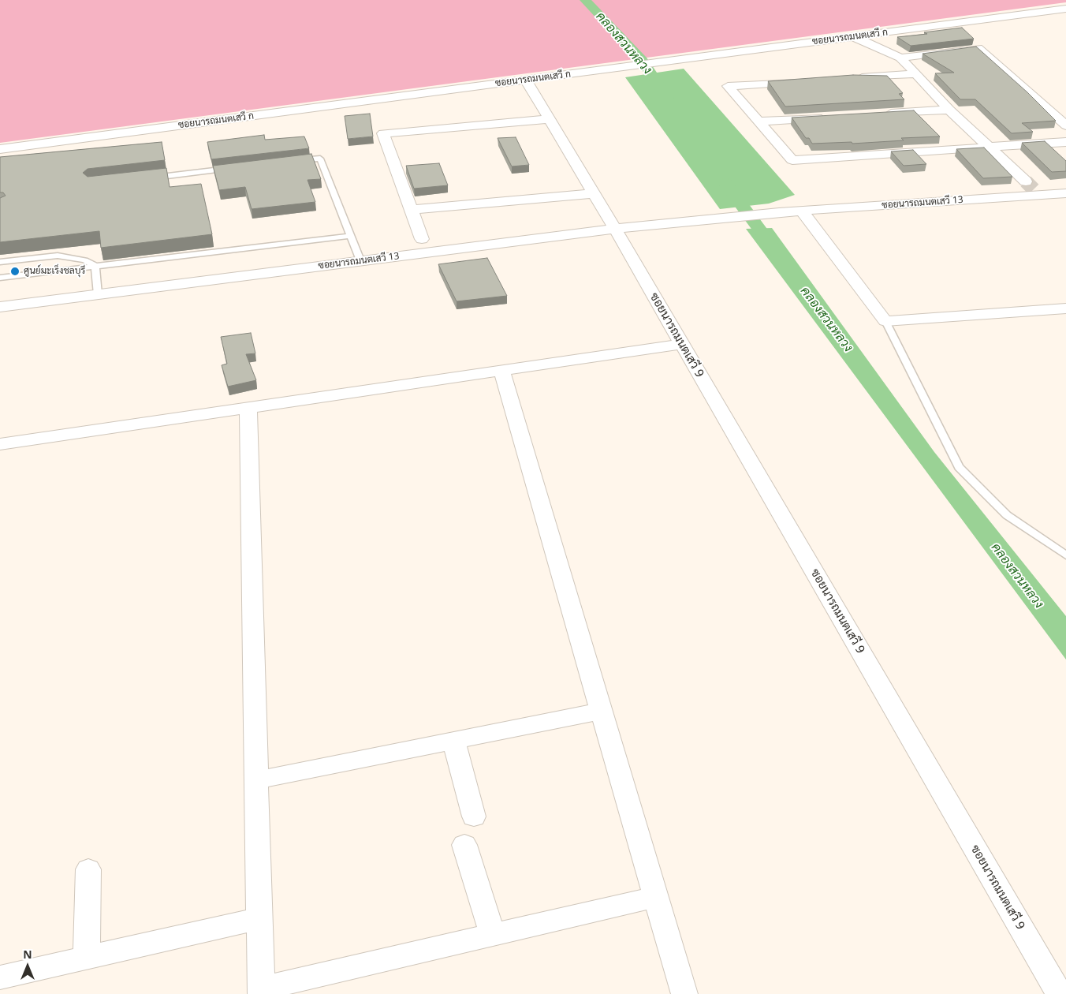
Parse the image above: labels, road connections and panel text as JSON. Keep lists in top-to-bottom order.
{
  "streets": {
    "street": ["ซอยนารถมนตเสวี ก", "ซอยนารถมนตเสวี 13", "ซอยนารถมนตเสวี 9"]
  },
  "crossings": [
    ["ซอยนารถมนตเสวี ก", "ซอยนารถมนตเสวี 9"],
    ["ซอยนารถมนตเสวี 13", "ซอยนารถมนตเสวี 9"]
  ],
  "water": ["คลองสวนหลวง"],
  "places": ["ศูนย์มะเร็งชลบุรี"],
  "north": "top"
}
